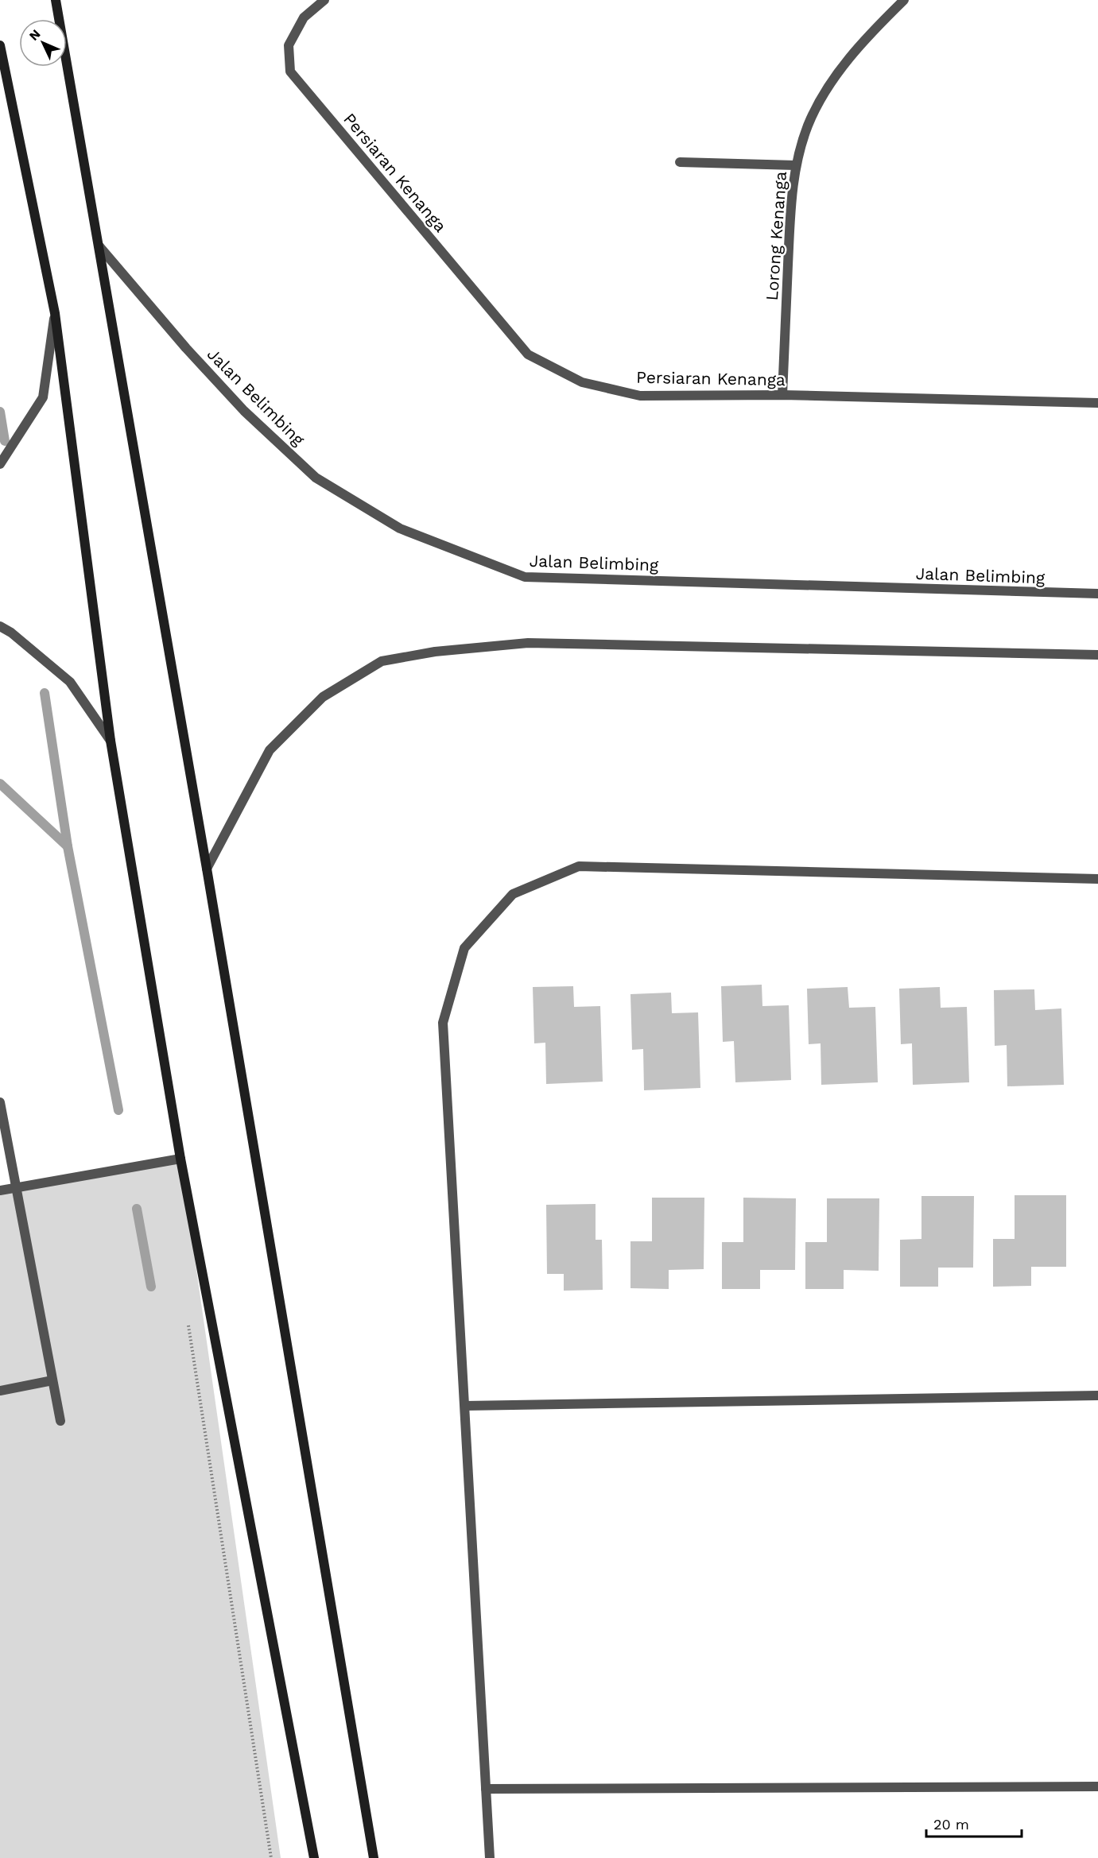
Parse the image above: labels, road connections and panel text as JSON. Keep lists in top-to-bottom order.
{
  "streets": {
    "street": ["Persiaran Kenanga", "Lorong Kenanga", "Jalan Belimbing"]
  },
  "crossings": [
    ["Persiaran Kenanga", "Lorong Kenanga"]
  ],
  "scale_bar": "20 m",
  "north": "top left"
}
